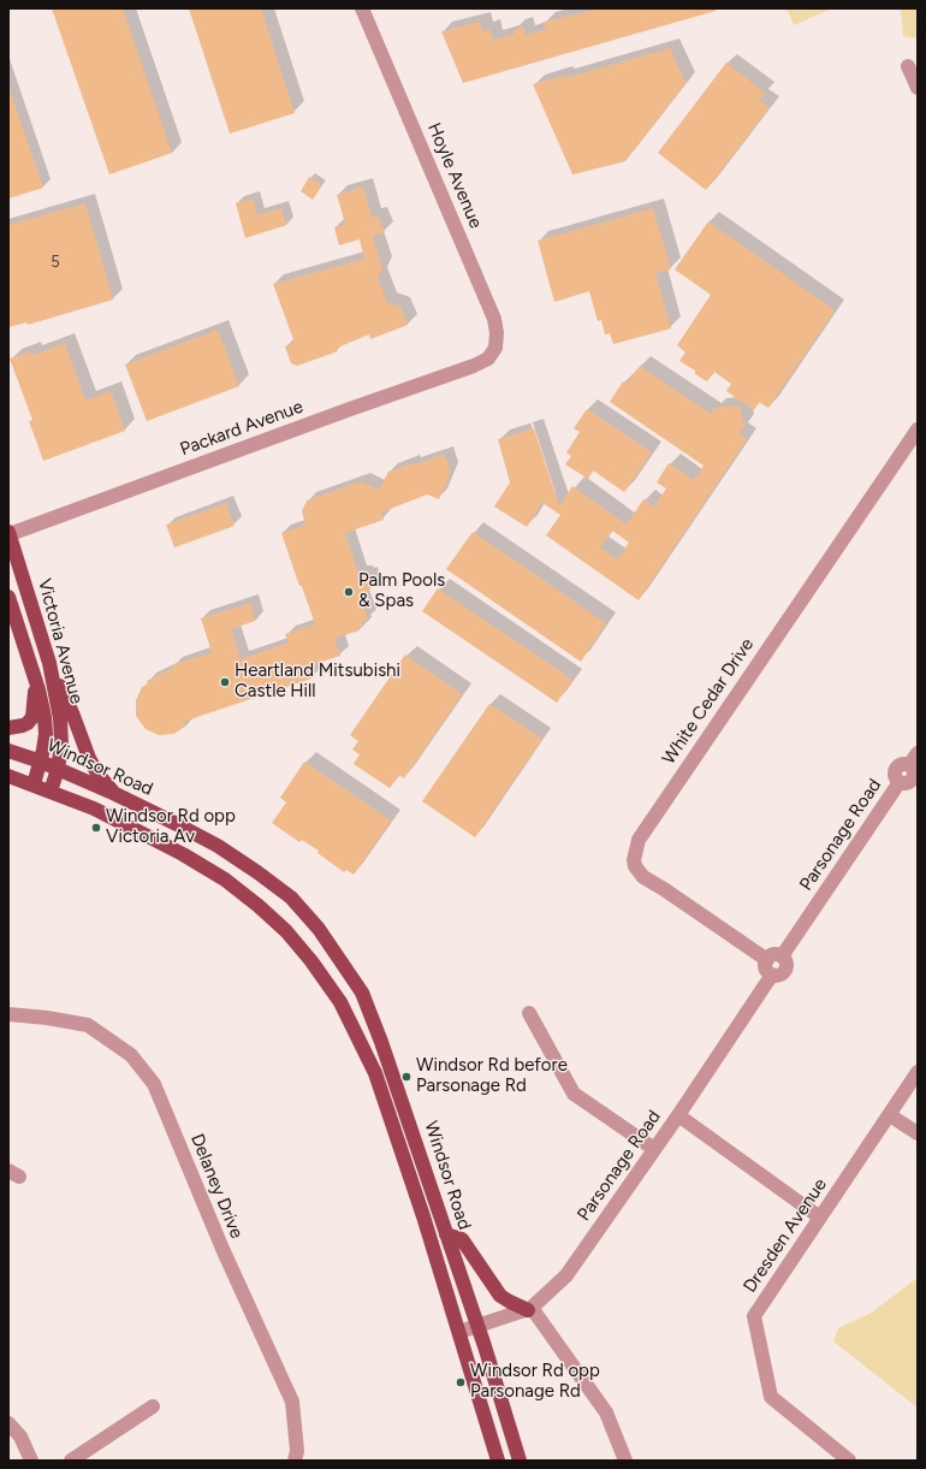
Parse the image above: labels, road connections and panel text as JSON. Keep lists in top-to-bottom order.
{
  "streets": {
    "main road": ["Victoria Avenue", "Windsor Road"],
    "street": [
      "Hoyle Avenue",
      "Packard Avenue",
      "White Cedar Drive",
      "Parsonage Road",
      "Delaney Drive",
      "Dresden Avenue"
    ]
  },
  "crossings": [
    ["Hoyle Avenue", "Packard Avenue"],
    ["Packard Avenue", "Victoria Avenue"],
    ["Victoria Avenue", "Windsor Road"],
    ["White Cedar Drive", "Parsonage Road"],
    ["Windsor Road", "Parsonage Road"]
  ],
  "places": [
    "Palm Pools & Spas",
    "Heartland Mitsubishi Castle Hill",
    "Windsor Rd opp Victoria Av",
    "Windsor Rd before Parsonage Rd",
    "Windsor Rd opp Parsonage Rd"
  ],
  "house_numbers": ["5"]
}
